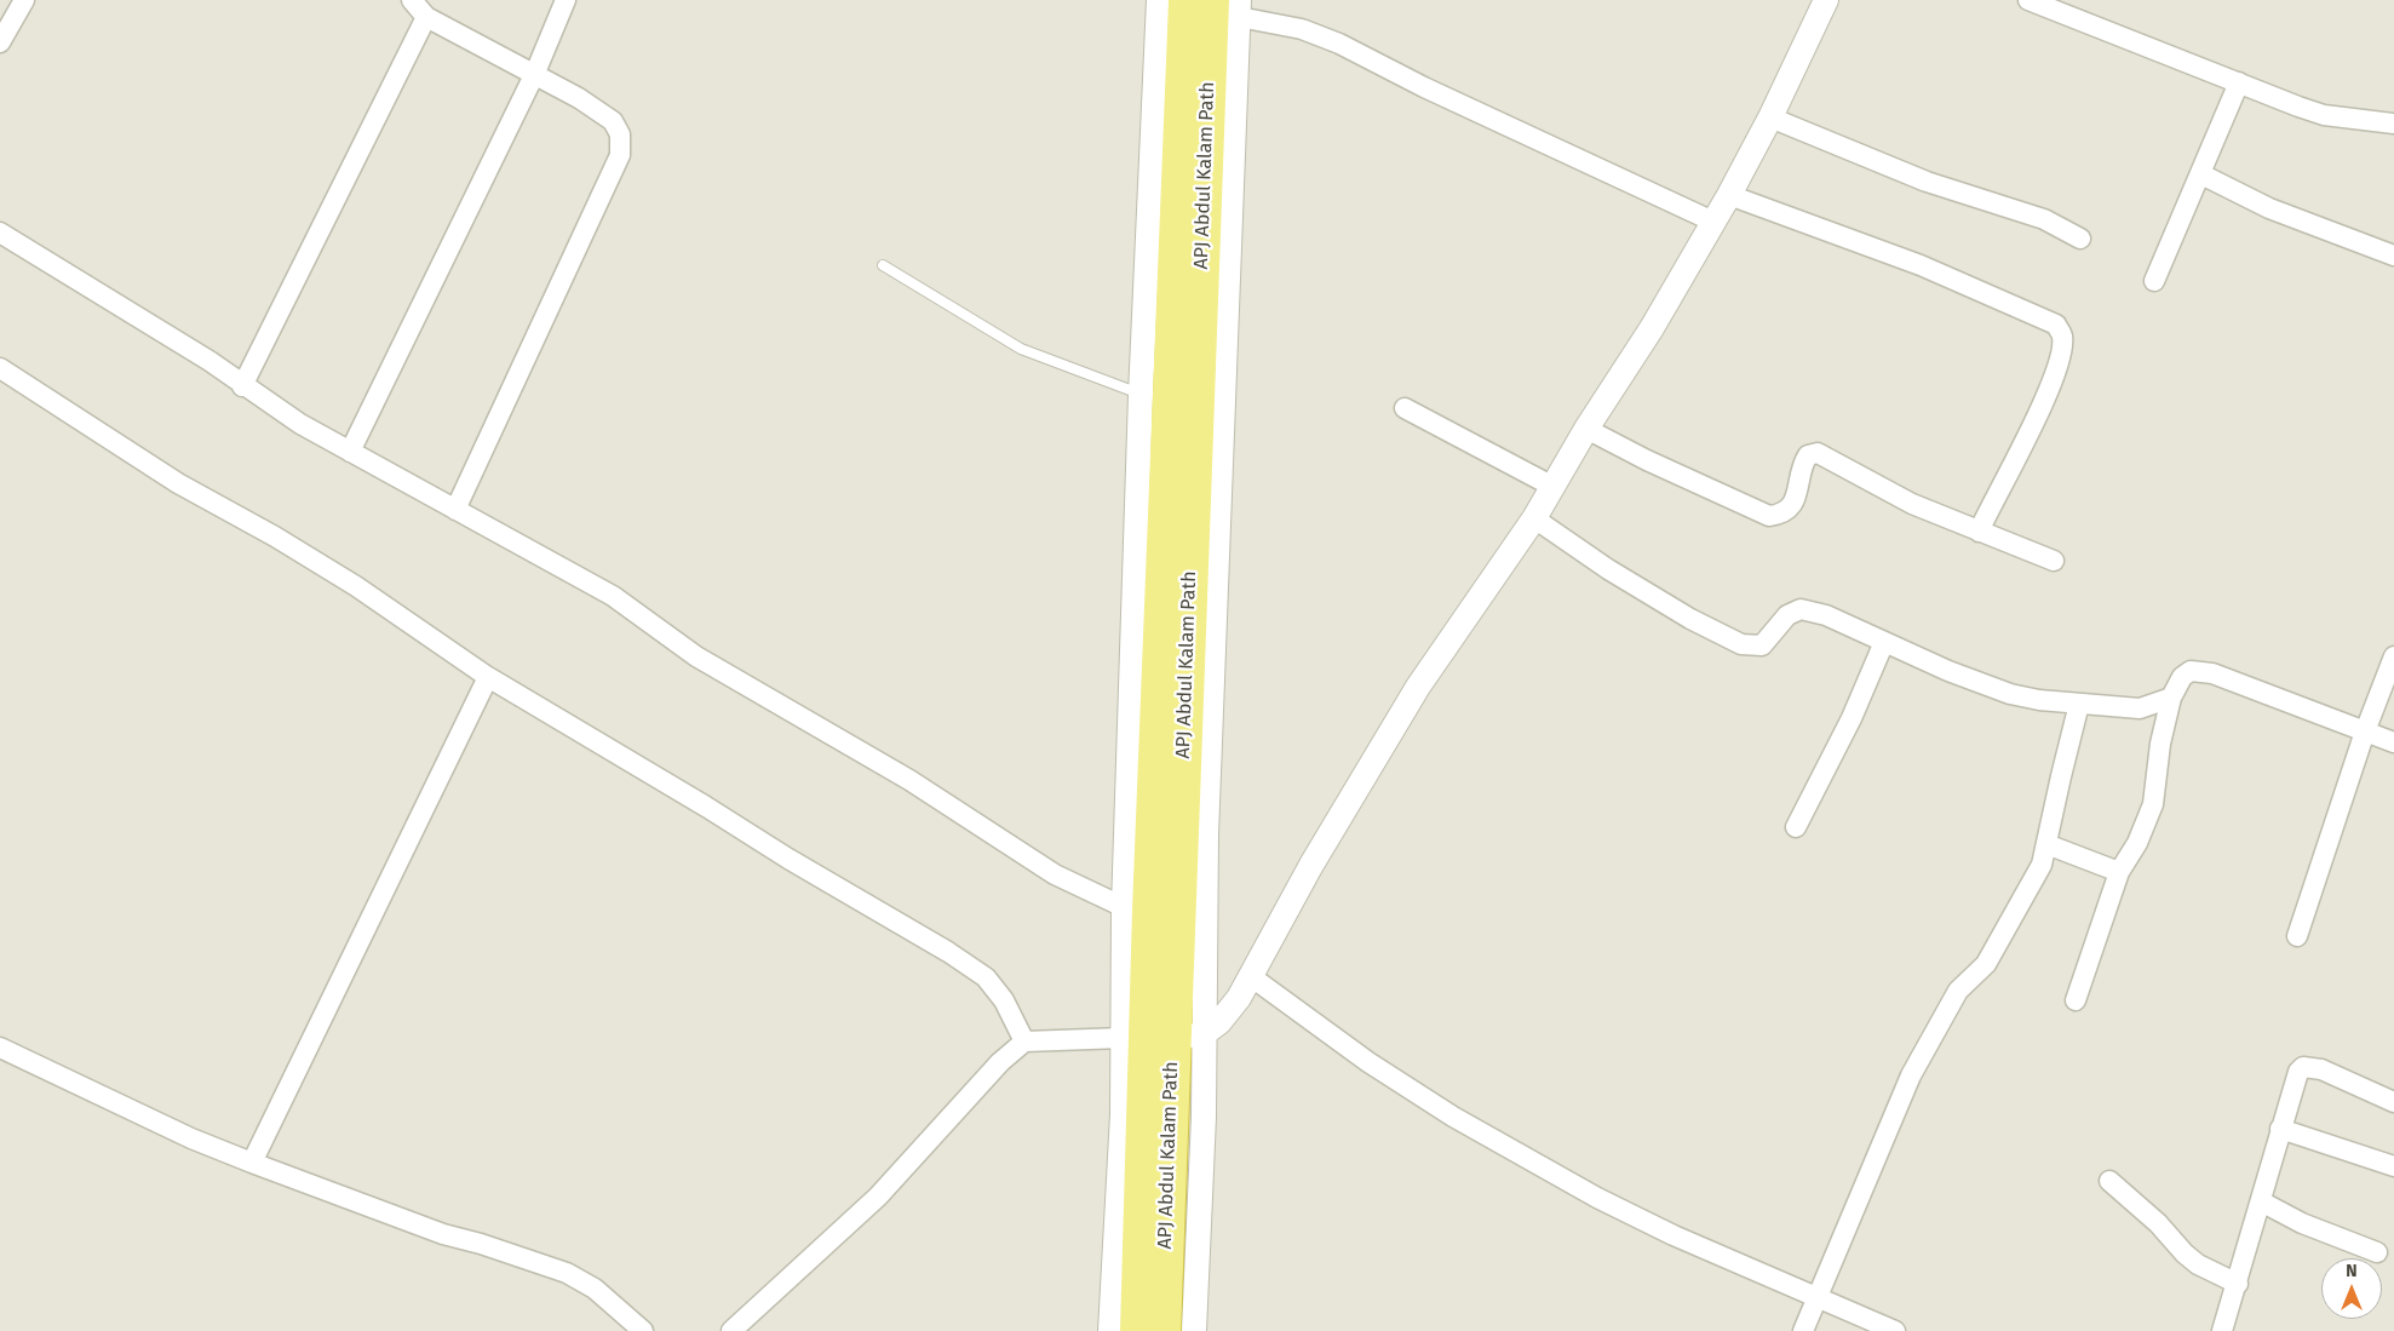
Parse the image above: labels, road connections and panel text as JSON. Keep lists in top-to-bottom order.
{
  "streets": {
    "highway": ["APJ Abdul Kalam Path"]
  },
  "north": "top"
}
